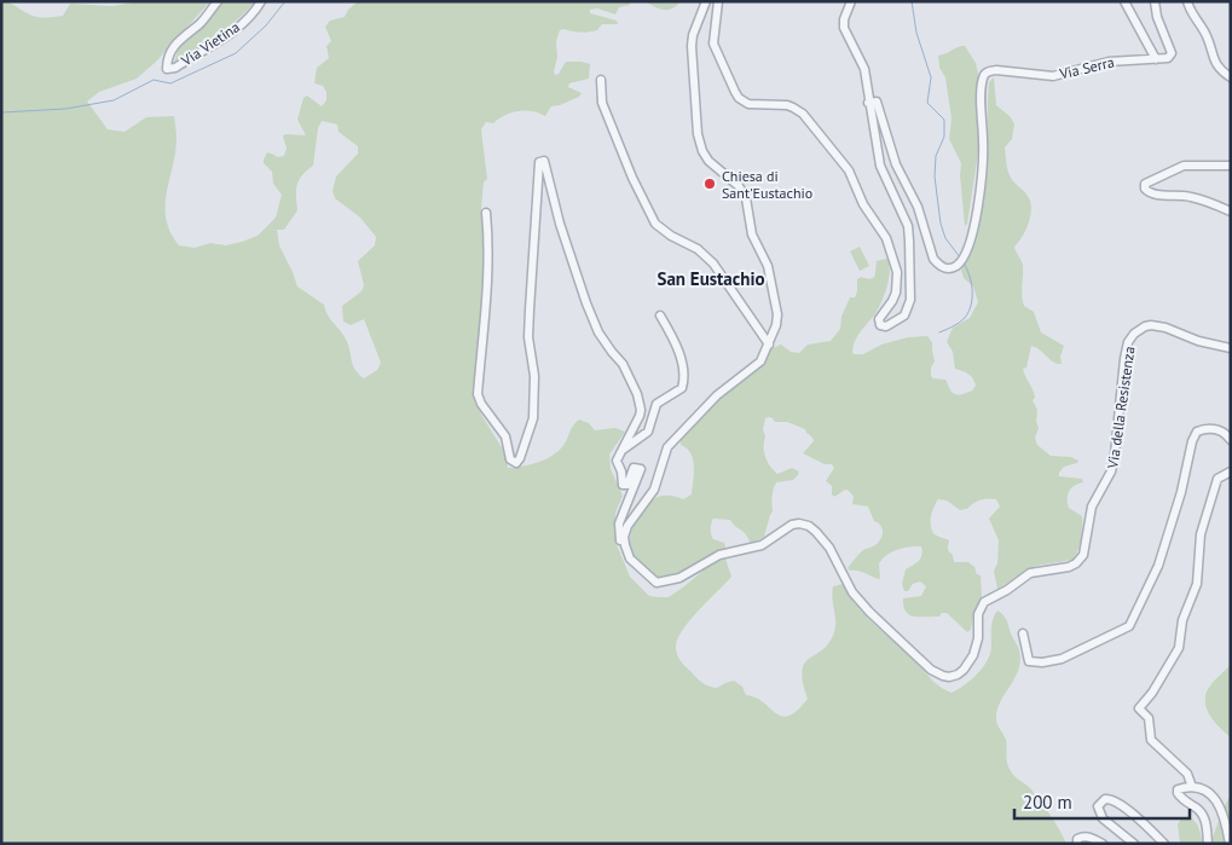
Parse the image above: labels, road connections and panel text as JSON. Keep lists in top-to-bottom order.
{
  "streets": {
    "street": ["Via Vietina", "Via Serra", "Via della Resistenza"]
  },
  "districts": ["San Eustachio"],
  "places": ["Chiesa di Sant'Eustachio"],
  "scale_bar": "200 m"
}
